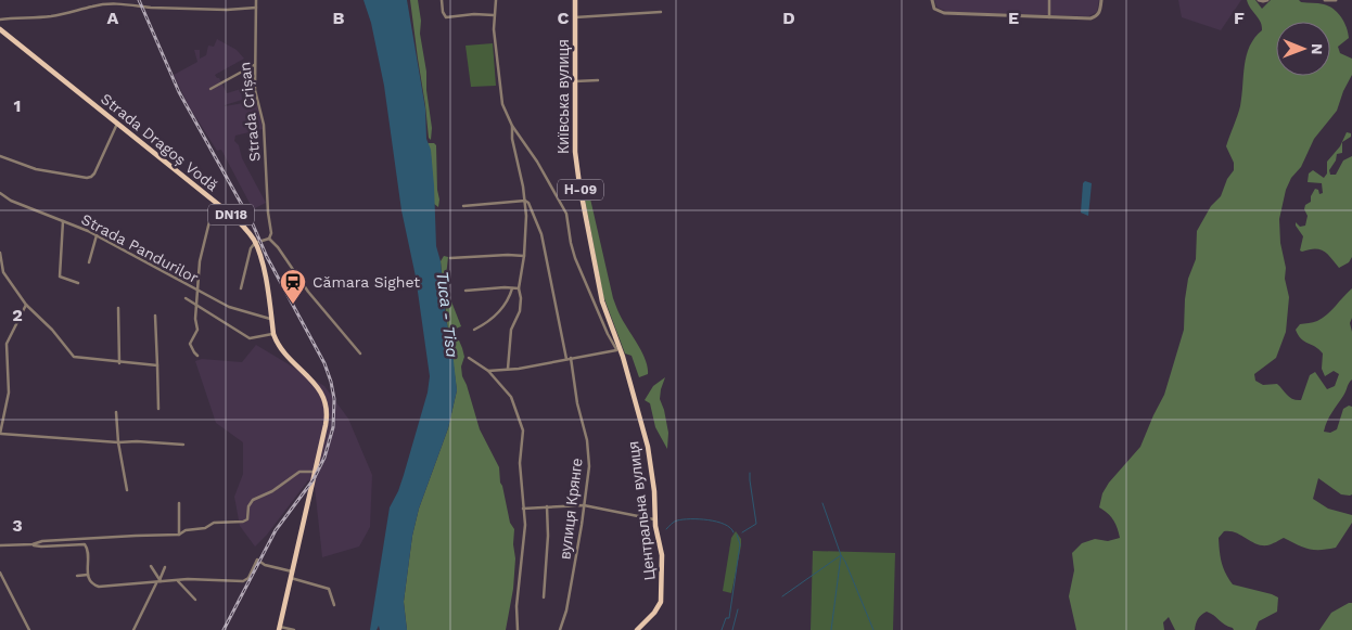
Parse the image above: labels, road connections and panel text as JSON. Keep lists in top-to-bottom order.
{
  "streets": {
    "main road": [
      "Київська вулиця",
      "Strada Dragoș Vodă",
      "Н-09",
      "DN18",
      "Центральна вулиця"
    ],
    "street": ["Strada Crișan", "Strada Pandurilor", "вулиця Крянге"]
  },
  "crossings": [
    ["Київська вулиця", "Центральна вулиця"],
    ["Strada Dragoș Vodă", "Strada Pandurilor"]
  ],
  "water": ["Тиса - Tisa"],
  "places": {
    "station": ["Cămara Sighet"]
  },
  "north": "right",
  "grid": {
    "columns": [
      "A",
      "B",
      "C",
      "D",
      "E",
      "F"
    ],
    "rows": ["1", "2", "3"]
  }
}
